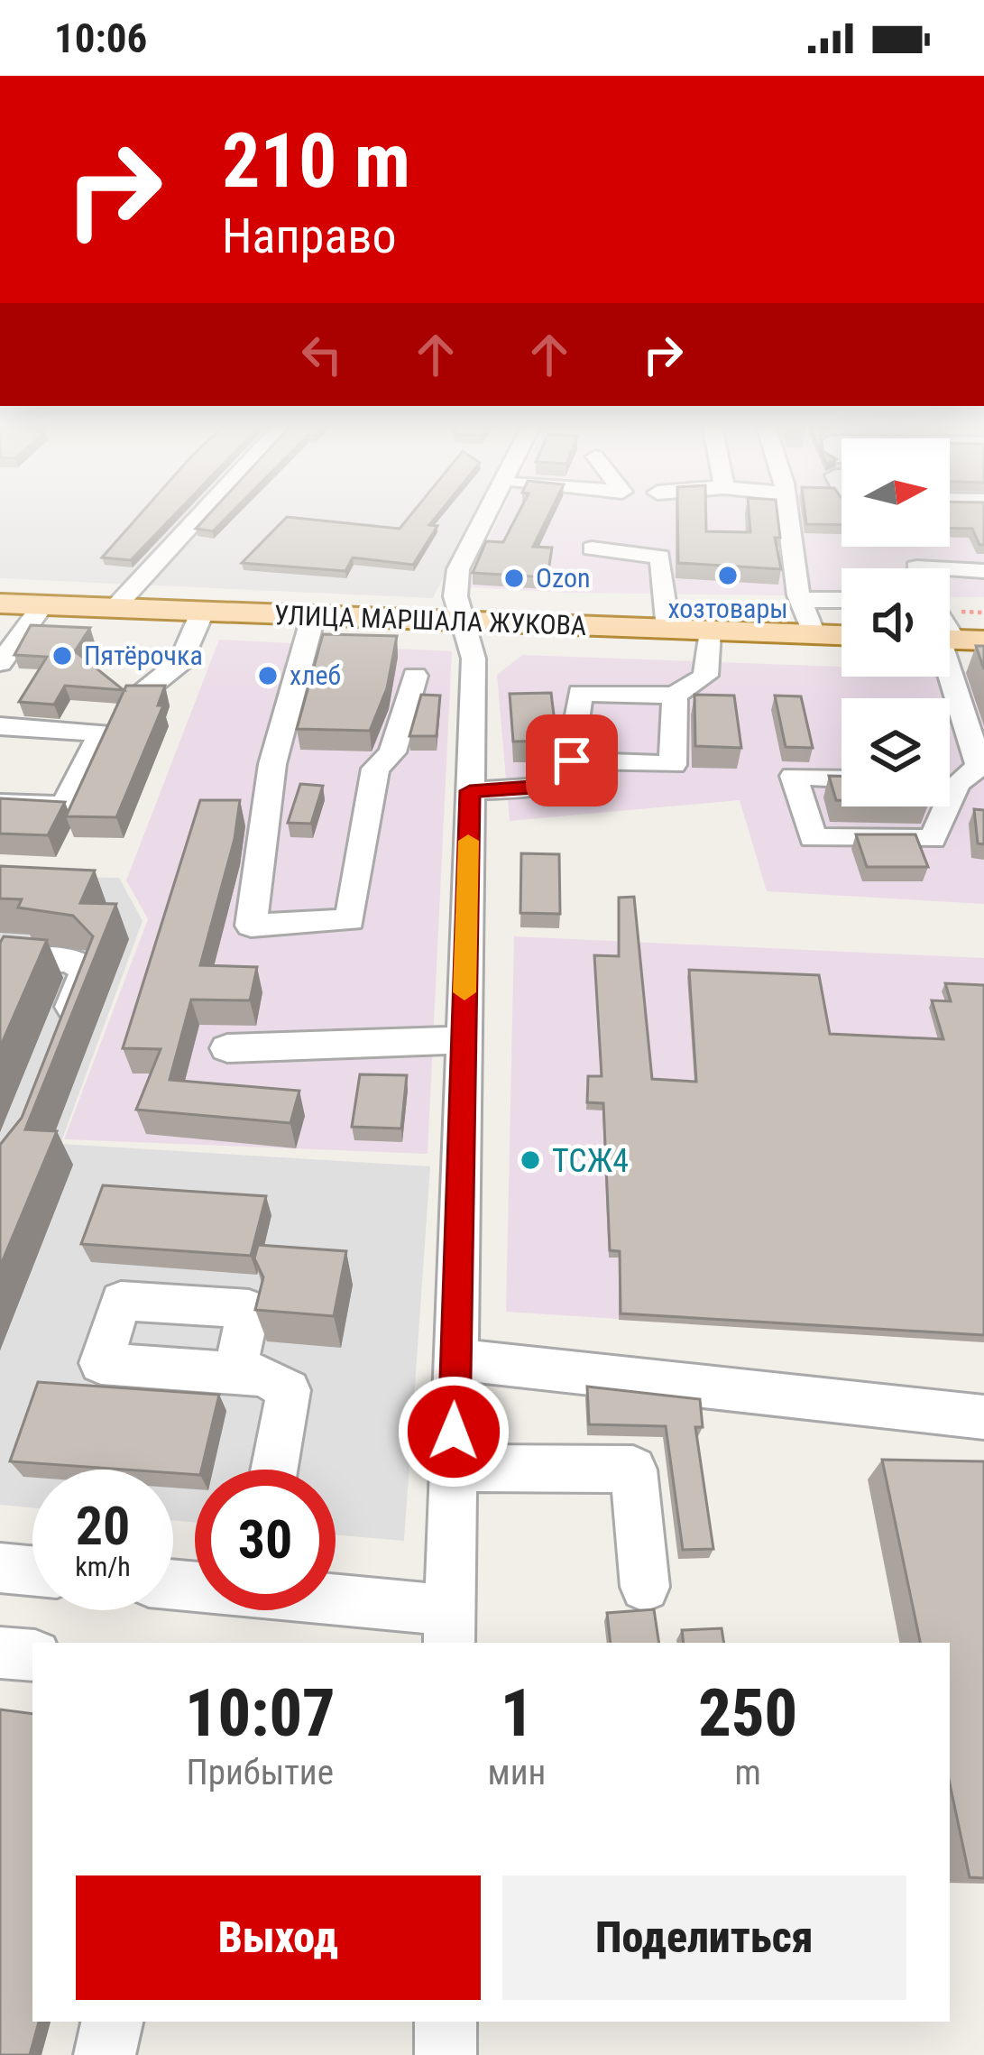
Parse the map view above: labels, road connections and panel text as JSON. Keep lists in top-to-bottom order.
{
  "streets": {
    "main road": ["УЛИЦА МАРШАЛА ЖУКОВА"]
  },
  "places": [
    "хозтовары",
    "Ozon",
    "Пятёрочка",
    "хлеб",
    "ТСЖ4"
  ],
  "north": "right",
  "page": {
    "status": "10:06",
    "turn": ["210 m", "Направо"],
    "speed": "20 km/h",
    "limit": "30",
    "eta": [
      "10:07",
      "Прибытие",
      "1",
      "мин",
      "250",
      "m"
    ],
    "buttons": ["Выход", "Поделиться"]
  }
}
